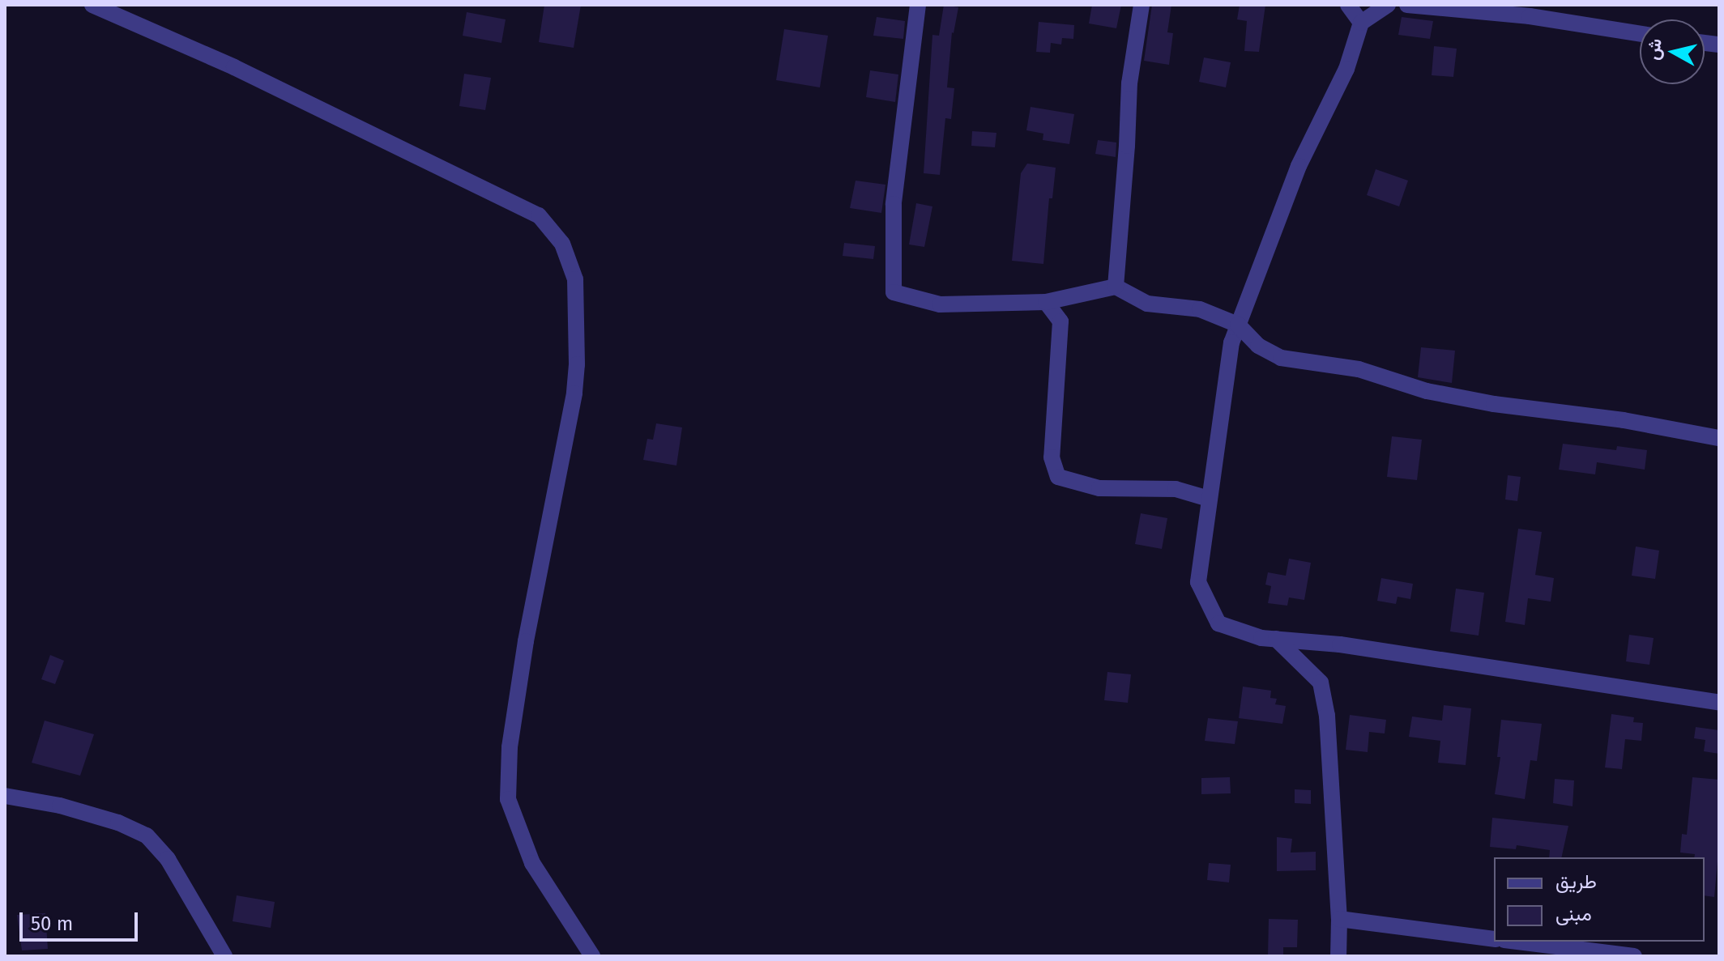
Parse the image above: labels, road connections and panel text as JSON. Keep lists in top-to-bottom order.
{
  "legend": ["طريق", "مبنى"],
  "scale_bar": "50 m",
  "north": "left"
}
